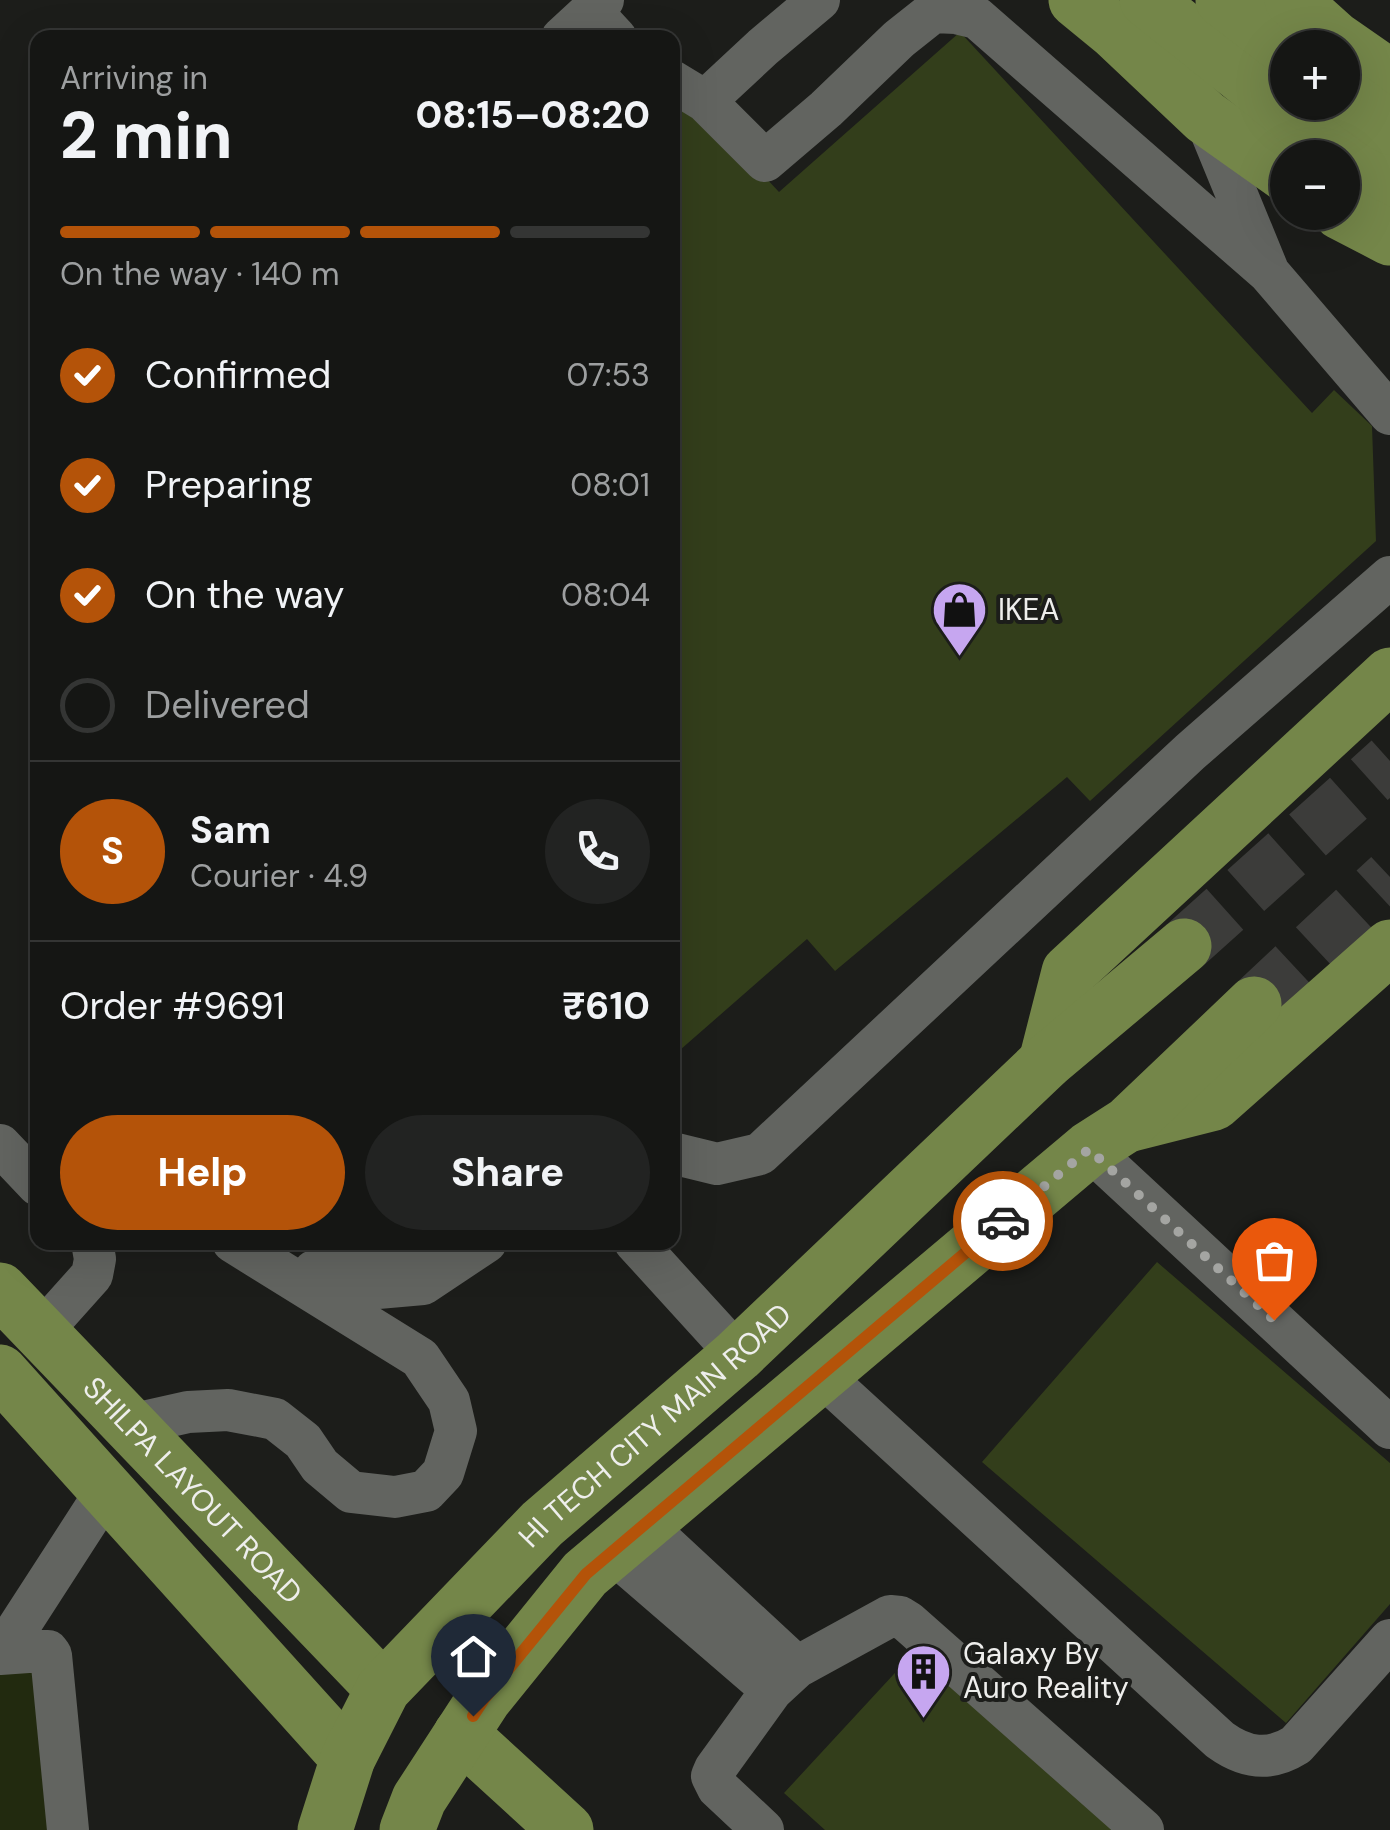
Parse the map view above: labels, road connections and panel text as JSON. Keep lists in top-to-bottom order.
{
  "streets": {
    "main road": ["HI TECH CITY MAIN ROAD", "SHILPA LAYOUT ROAD"]
  },
  "crossings": [
    ["HI TECH CITY MAIN ROAD", "SHILPA LAYOUT ROAD"]
  ],
  "places": {
    "shop": ["IKEA"],
    "building": ["Galaxy By Auro Reality"]
  },
  "page": {
    "map_buttons": ["+", "−"],
    "heading": ["2 min", "Arriving in", "08:15–08:20"],
    "panel": [
      "Sam",
      "Courier · 4.9",
      "Order #9691",
      "₹610"
    ],
    "bar": "On the way · 140 m",
    "list": [
      ["Confirmed", "07:53"],
      ["Preparing", "08:01"],
      ["On the way", "08:04"],
      "Delivered"
    ],
    "round": "S",
    "buttons": ["Help", "Share"]
  }
}
